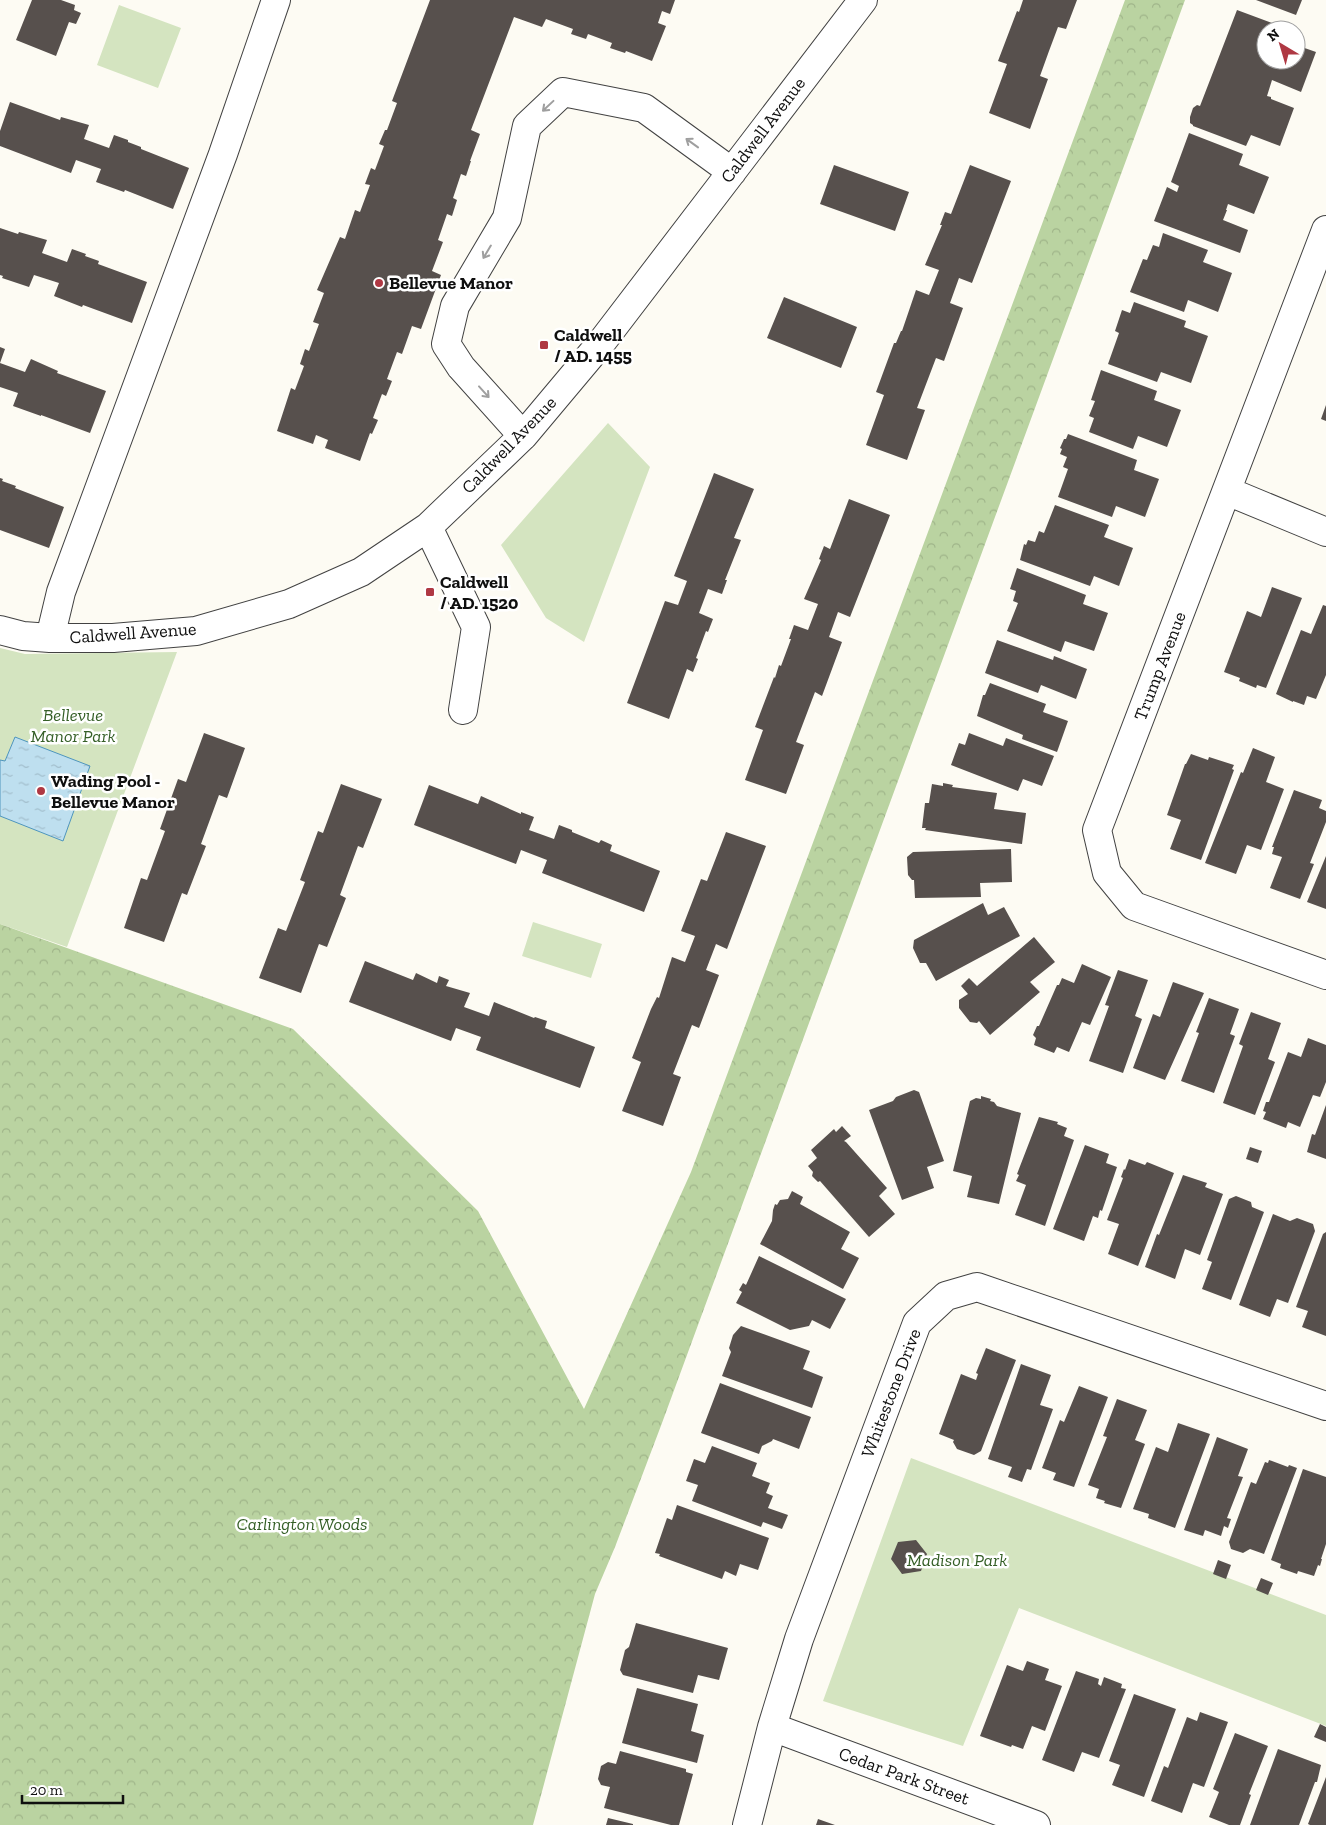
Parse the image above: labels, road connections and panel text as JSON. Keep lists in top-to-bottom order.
{
  "streets": {
    "street": [
      "Caldwell Avenue",
      "Trump Avenue",
      "Whitestone Drive",
      "Cedar Park Street"
    ]
  },
  "crossings": [
    ["Whitestone Drive", "Cedar Park Street"]
  ],
  "parks": ["Bellevue Manor Park", "Carlington Woods", "Madison Park"],
  "places": {
    "other": ["Bellevue Manor", "Wading Pool - Bellevue Manor"],
    "transit": ["Caldwell / AD. 1455", "Caldwell / AD. 1520"]
  },
  "scale_bar": "20 m",
  "north": "top left"
}
